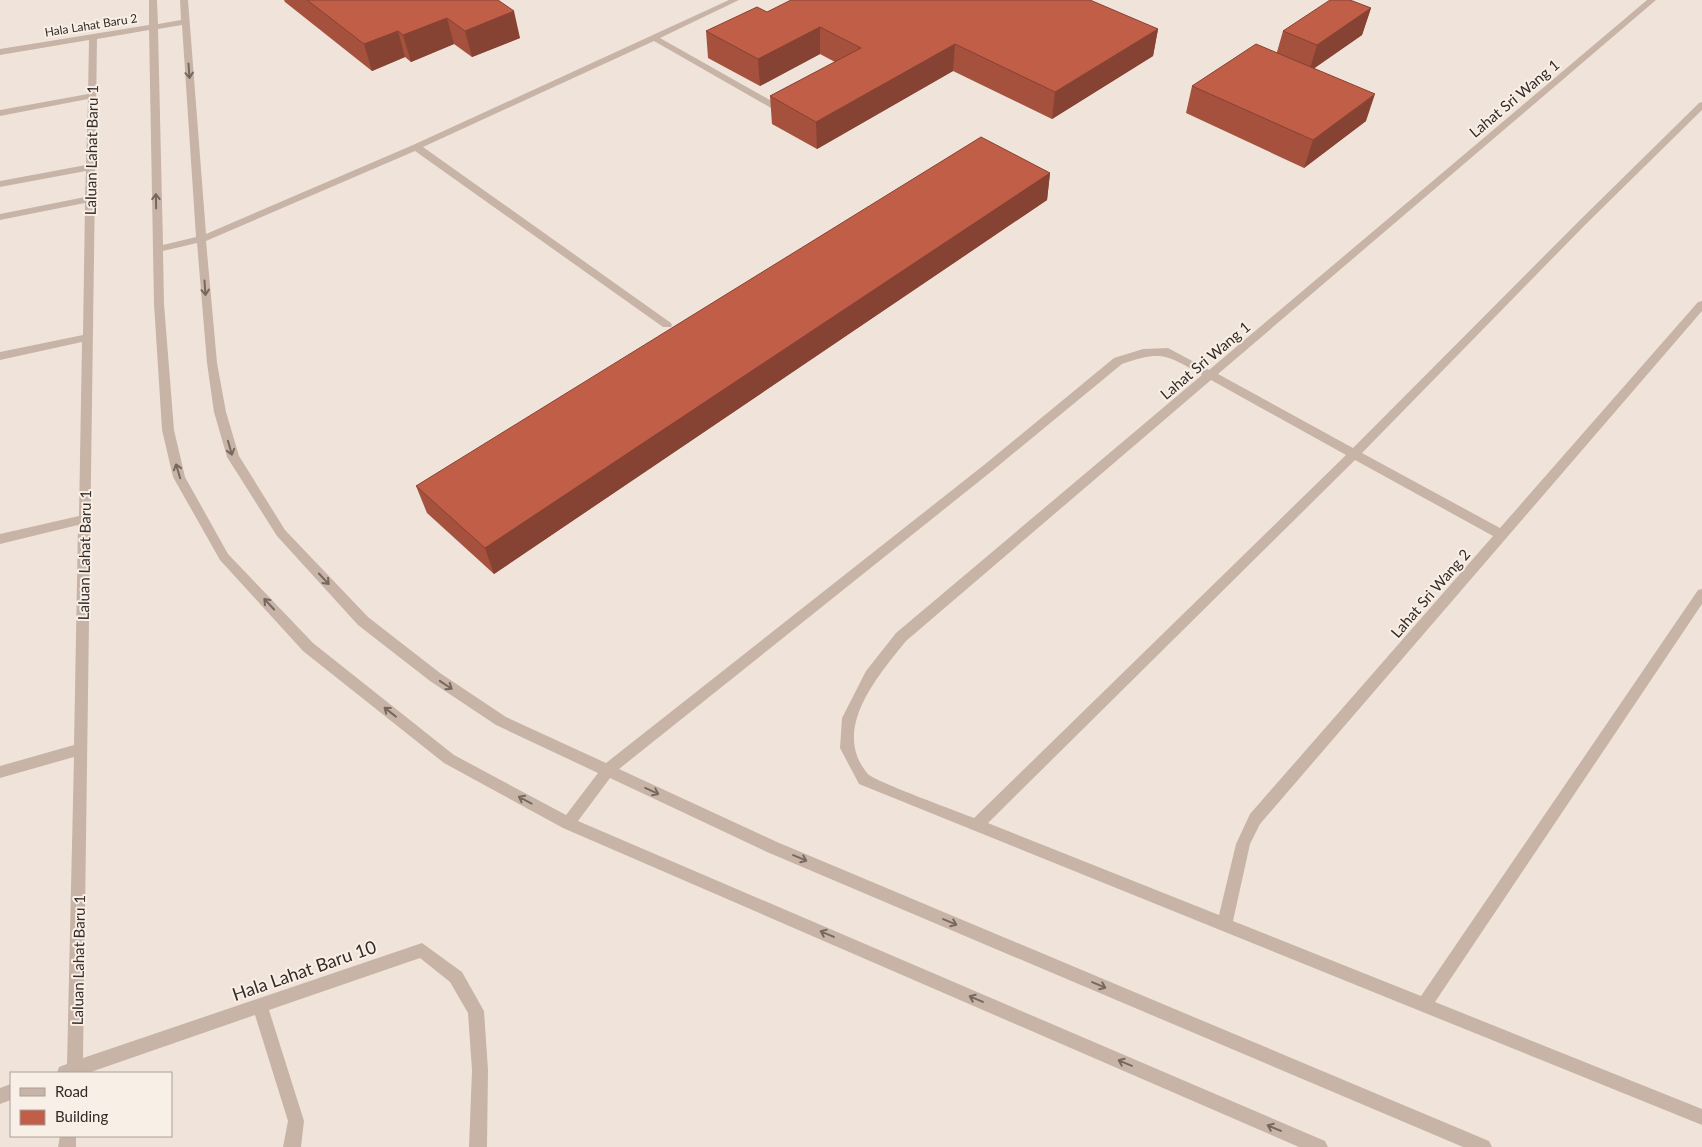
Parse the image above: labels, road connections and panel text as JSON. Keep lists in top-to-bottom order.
{
  "streets": {
    "street": [
      "Hala Lahat Baru 2",
      "Lahat Sri Wang 1",
      "Laluan Lahat Baru 1",
      "Lahat Sri Wang 2",
      "Hala Lahat Baru 10"
    ]
  },
  "crossings": [
    ["Hala Lahat Baru 2", "Laluan Lahat Baru 1"],
    ["Laluan Lahat Baru 1", "Hala Lahat Baru 10"]
  ],
  "legend": ["Road", "Building"]
}
